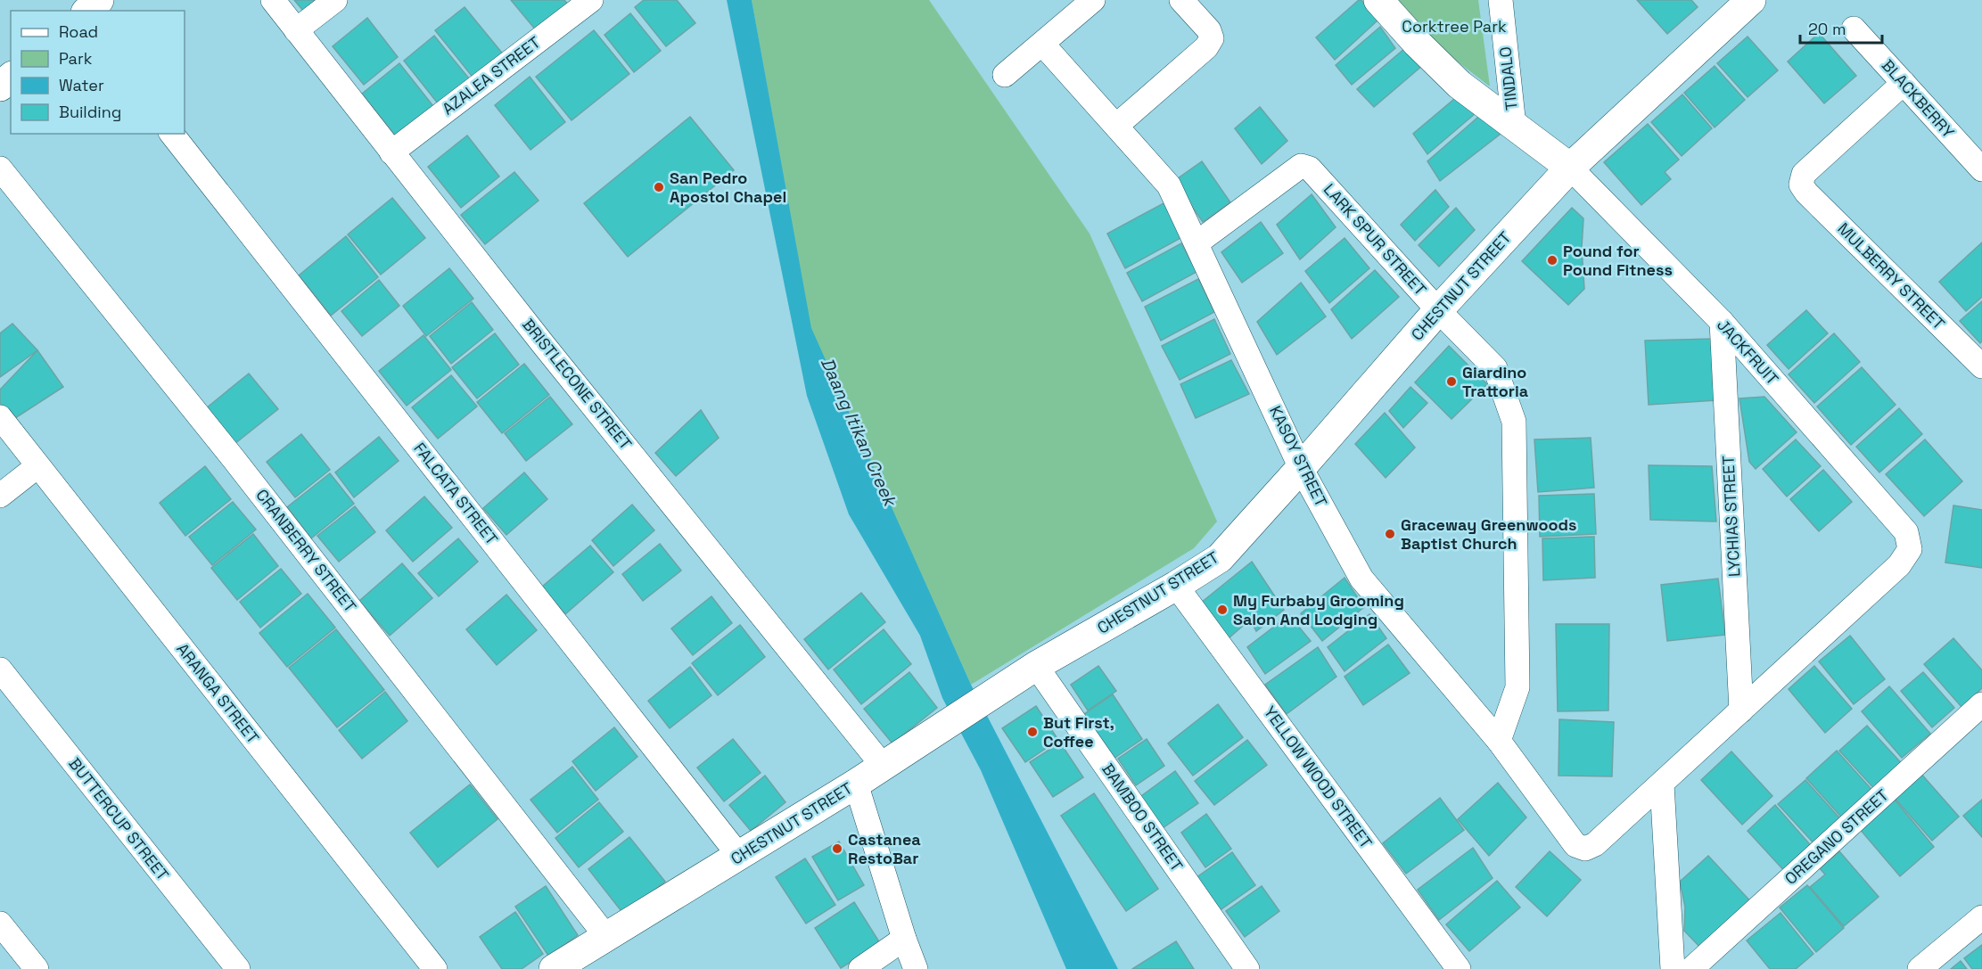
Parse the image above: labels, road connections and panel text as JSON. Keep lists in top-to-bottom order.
{
  "streets": {
    "street": [
      "AZALEA STREET",
      "TINDALO",
      "BLACKBERRY",
      "LARK SPUR STREET",
      "MULBERRY STREET",
      "CHESTNUT STREET",
      "JACKFRUIT",
      "BRISTLECONE STREET",
      "KASOY STREET",
      "FALCATA STREET",
      "LYCHIAS STREET",
      "CRANBERRY STREET",
      "ARANGA STREET",
      "YELLOW WOOD STREET",
      "BAMBOO STREET",
      "BUTTERCUP STREET",
      "OREGANO STREET"
    ]
  },
  "crossings": [
    ["AZALEA STREET", "BRISTLECONE STREET"],
    ["BLACKBERRY", "MULBERRY STREET"],
    ["LARK SPUR STREET", "CHESTNUT STREET"],
    ["LARK SPUR STREET", "KASOY STREET"],
    ["CHESTNUT STREET", "JACKFRUIT"],
    ["CHESTNUT STREET", "BRISTLECONE STREET"],
    ["CHESTNUT STREET", "KASOY STREET"],
    ["CHESTNUT STREET", "FALCATA STREET"],
    ["CHESTNUT STREET", "CRANBERRY STREET"],
    ["CHESTNUT STREET", "YELLOW WOOD STREET"],
    ["CHESTNUT STREET", "BAMBOO STREET"],
    ["JACKFRUIT", "LYCHIAS STREET"]
  ],
  "water": ["Daang Itikan Creek"],
  "parks": ["Corktree Park"],
  "places": [
    "San Pedro Apostol Chapel",
    "Pound for Pound Fitness",
    "Giardino Trattoria",
    "Graceway Greenwoods Baptist Church",
    "My Furbaby Grooming Salon And Lodging",
    "But First, Coffee",
    "Castanea RestoBar"
  ],
  "legend": [
    "Road",
    "Park",
    "Water",
    "Building"
  ],
  "scale_bar": "20 m"
}
